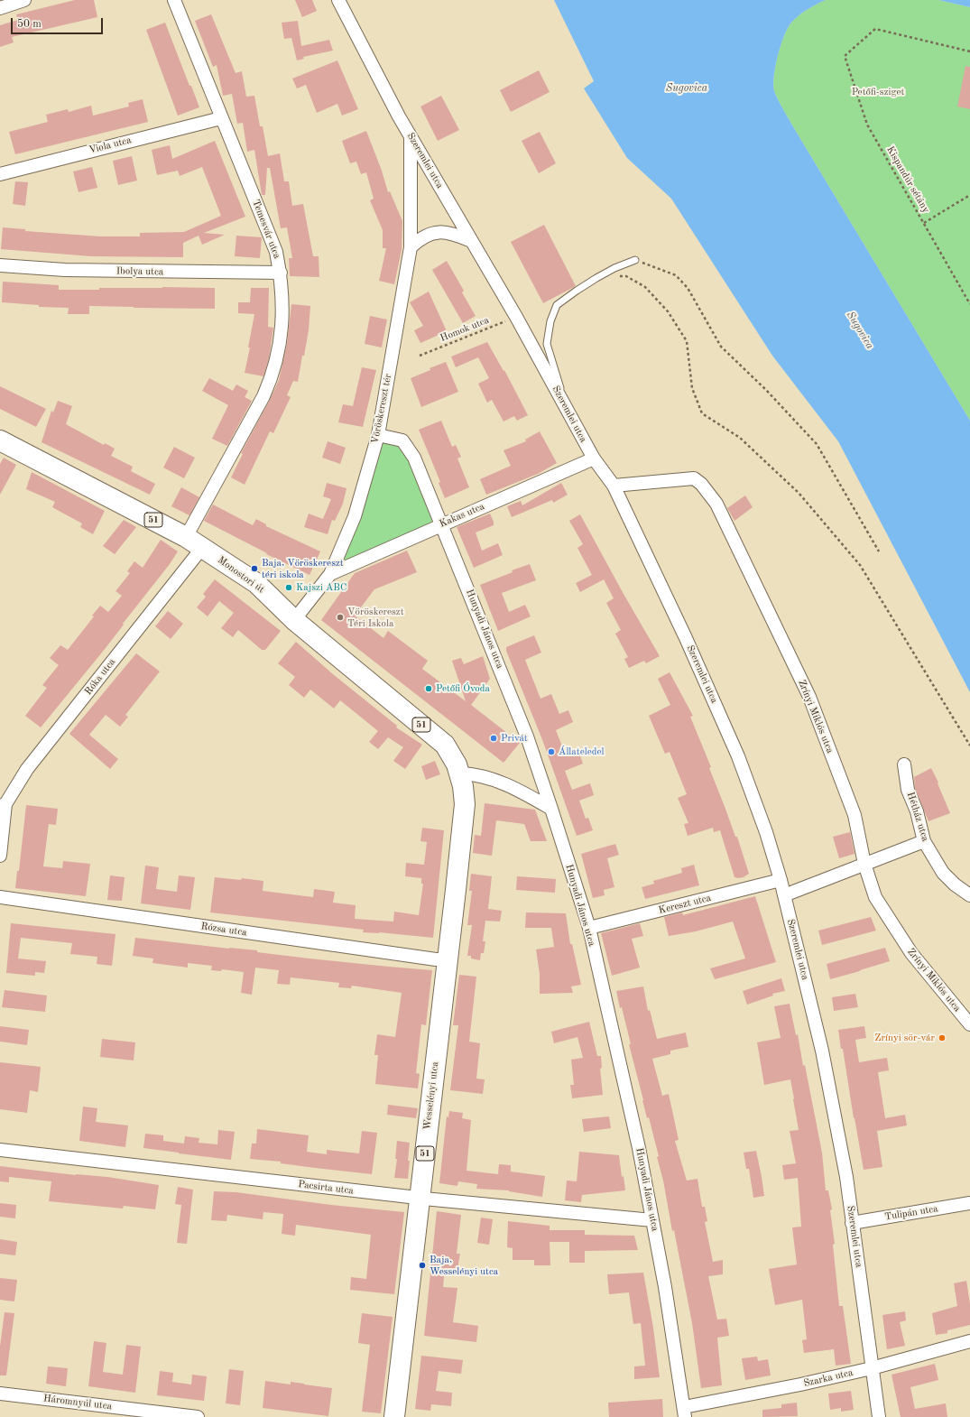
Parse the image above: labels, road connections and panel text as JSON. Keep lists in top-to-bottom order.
{
  "streets": {
    "main road": ["51", "Monostori út", "Wesselényi utca"],
    "street": [
      "Viola utca",
      "Szeremlei utca",
      "Temesvár utca",
      "Ibolya utca",
      "Vöröskereszt tér",
      "Kakas utca",
      "Hunyadi János utca",
      "Róka utca",
      "Zrínyi Miklós utca",
      "Hétház utca",
      "Kereszt utca",
      "Rózsa utca",
      "Pacsirta utca",
      "Tulipán utca",
      "Szarka utca",
      "Háromnyúl utca"
    ],
    "path": ["Kispandúr sétány", "Homok utca"]
  },
  "crossings": [
    ["Viola utca", "Temesvár utca"],
    ["Szeremlei utca", "Homok utca"],
    ["Szeremlei utca", "Vöröskereszt tér"],
    ["Szeremlei utca", "Kakas utca"],
    ["Szeremlei utca", "Zrínyi Miklós utca"],
    ["Szeremlei utca", "Kereszt utca"],
    ["Szeremlei utca", "Tulipán utca"],
    ["Szeremlei utca", "Szarka utca"],
    ["Temesvár utca", "Ibolya utca"],
    ["Temesvár utca", "Monostori út"],
    ["Vöröskereszt tér", "Kakas utca"],
    ["Vöröskereszt tér", "Monostori út"],
    ["Vöröskereszt tér", "Hunyadi János utca"],
    ["Kakas utca", "Hunyadi János utca"],
    ["Monostori út", "Róka utca"],
    ["Monostori út", "Wesselényi utca"],
    ["Hunyadi János utca", "Kereszt utca"],
    ["Hunyadi János utca", "Pacsirta utca"],
    ["Hunyadi János utca", "Szarka utca"],
    ["Rózsa utca", "Wesselényi utca"],
    ["Wesselényi utca", "Pacsirta utca"]
  ],
  "water": ["Sugovica"],
  "parks": ["Petőfi-sziget"],
  "places": [
    "Baja, Vöröskereszt téri iskola",
    "Kajszi ABC",
    "Vöröskereszt Téri Iskola",
    "Petőfi Óvoda",
    "Privát",
    "Állateledel",
    "Zrínyi sör-vár",
    "Baja, Wesselényi utca"
  ],
  "scale_bar": "50 m"
}
